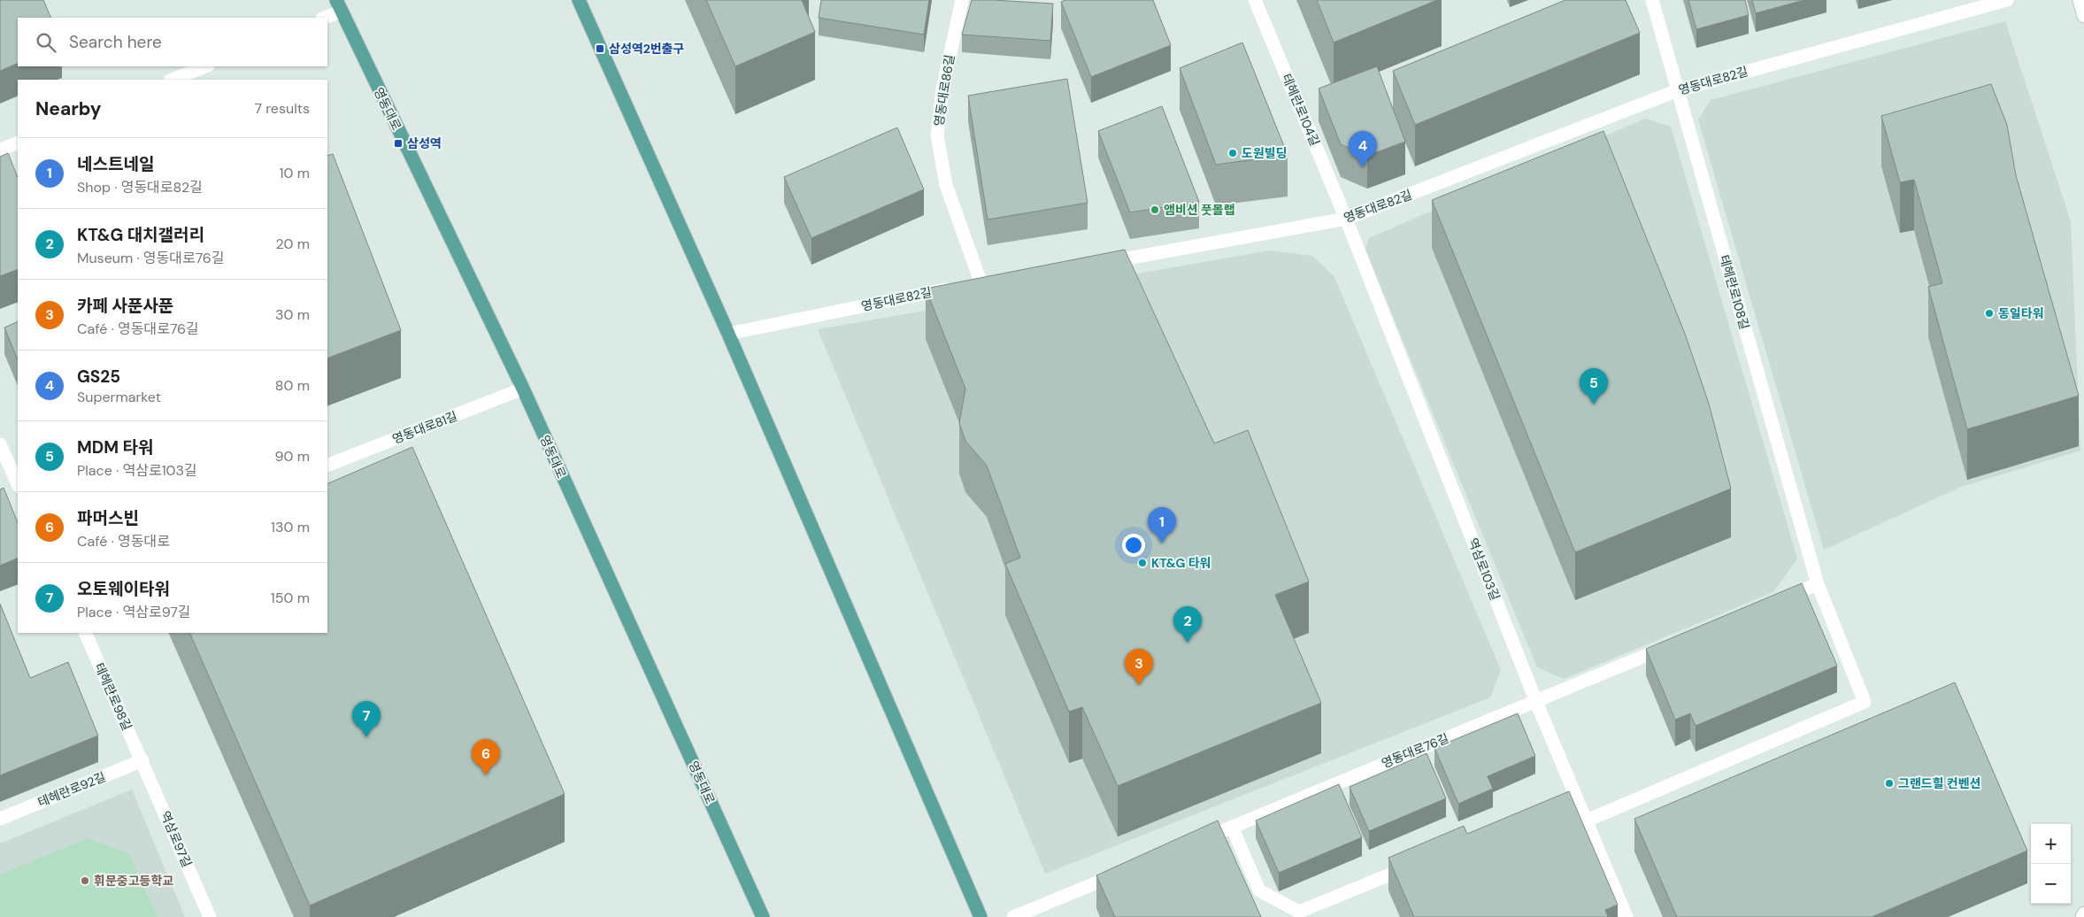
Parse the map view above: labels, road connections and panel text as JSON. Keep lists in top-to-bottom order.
{
  "streets": {
    "main road": ["영동대로"],
    "street": [
      "영동대로82길",
      "영동대로86길",
      "테헤란로104길",
      "테헤란로108길",
      "영동대로81길",
      "역삼로103길",
      "테헤란로98길",
      "영동대로76길",
      "테헤란로92길",
      "역삼로97길"
    ]
  },
  "crossings": [
    ["영동대로82길", "영동대로86길"],
    ["영동대로82길", "테헤란로104길"],
    ["영동대로82길", "테헤란로108길"],
    ["영동대로82길", "역삼로103길"],
    ["영동대로", "영동대로81길"],
    ["테헤란로104길", "역삼로103길"],
    ["테헤란로108길", "역삼로103길"],
    ["역삼로103길", "영동대로76길"],
    ["테헤란로98길", "테헤란로92길"],
    ["테헤란로98길", "역삼로97길"],
    ["테헤란로92길", "역삼로97길"]
  ],
  "places": {
    "transit": ["삼성역2번출구", "삼성역"],
    "other": [
      "도원빌딩",
      "앰비션 풋볼랩",
      "동일타워",
      "KT&G 타워",
      "그랜드힐 컨벤션",
      "휘문중고등학교"
    ]
  },
  "page": {
    "search": "Search here",
    "heading": ["Nearby", "7 results"],
    "pins": [
      "4",
      "5",
      "1",
      "2",
      "3",
      "7",
      "6"
    ],
    "list": [
      {
        "mark": "1",
        "name": "네스트네일",
        "note": "Shop · 영동대로82길",
        "value": "10 m"
      },
      {
        "mark": "2",
        "name": "KT&G 대치갤러리",
        "note": "Museum · 영동대로76길",
        "value": "20 m"
      },
      {
        "mark": "3",
        "name": "카페 사푼사푼",
        "note": "Café · 영동대로76길",
        "value": "30 m"
      },
      {
        "mark": "4",
        "name": "GS25",
        "note": "Supermarket",
        "value": "80 m"
      },
      {
        "mark": "5",
        "name": "MDM 타워",
        "note": "Place · 역삼로103길",
        "value": "90 m"
      },
      {
        "mark": "6",
        "name": "파머스빈",
        "note": "Café · 영동대로",
        "value": "130 m"
      },
      {
        "mark": "7",
        "name": "오토웨이타워",
        "note": "Place · 역삼로97길",
        "value": "150 m"
      }
    ],
    "map_buttons": ["+", "−"]
  }
}
